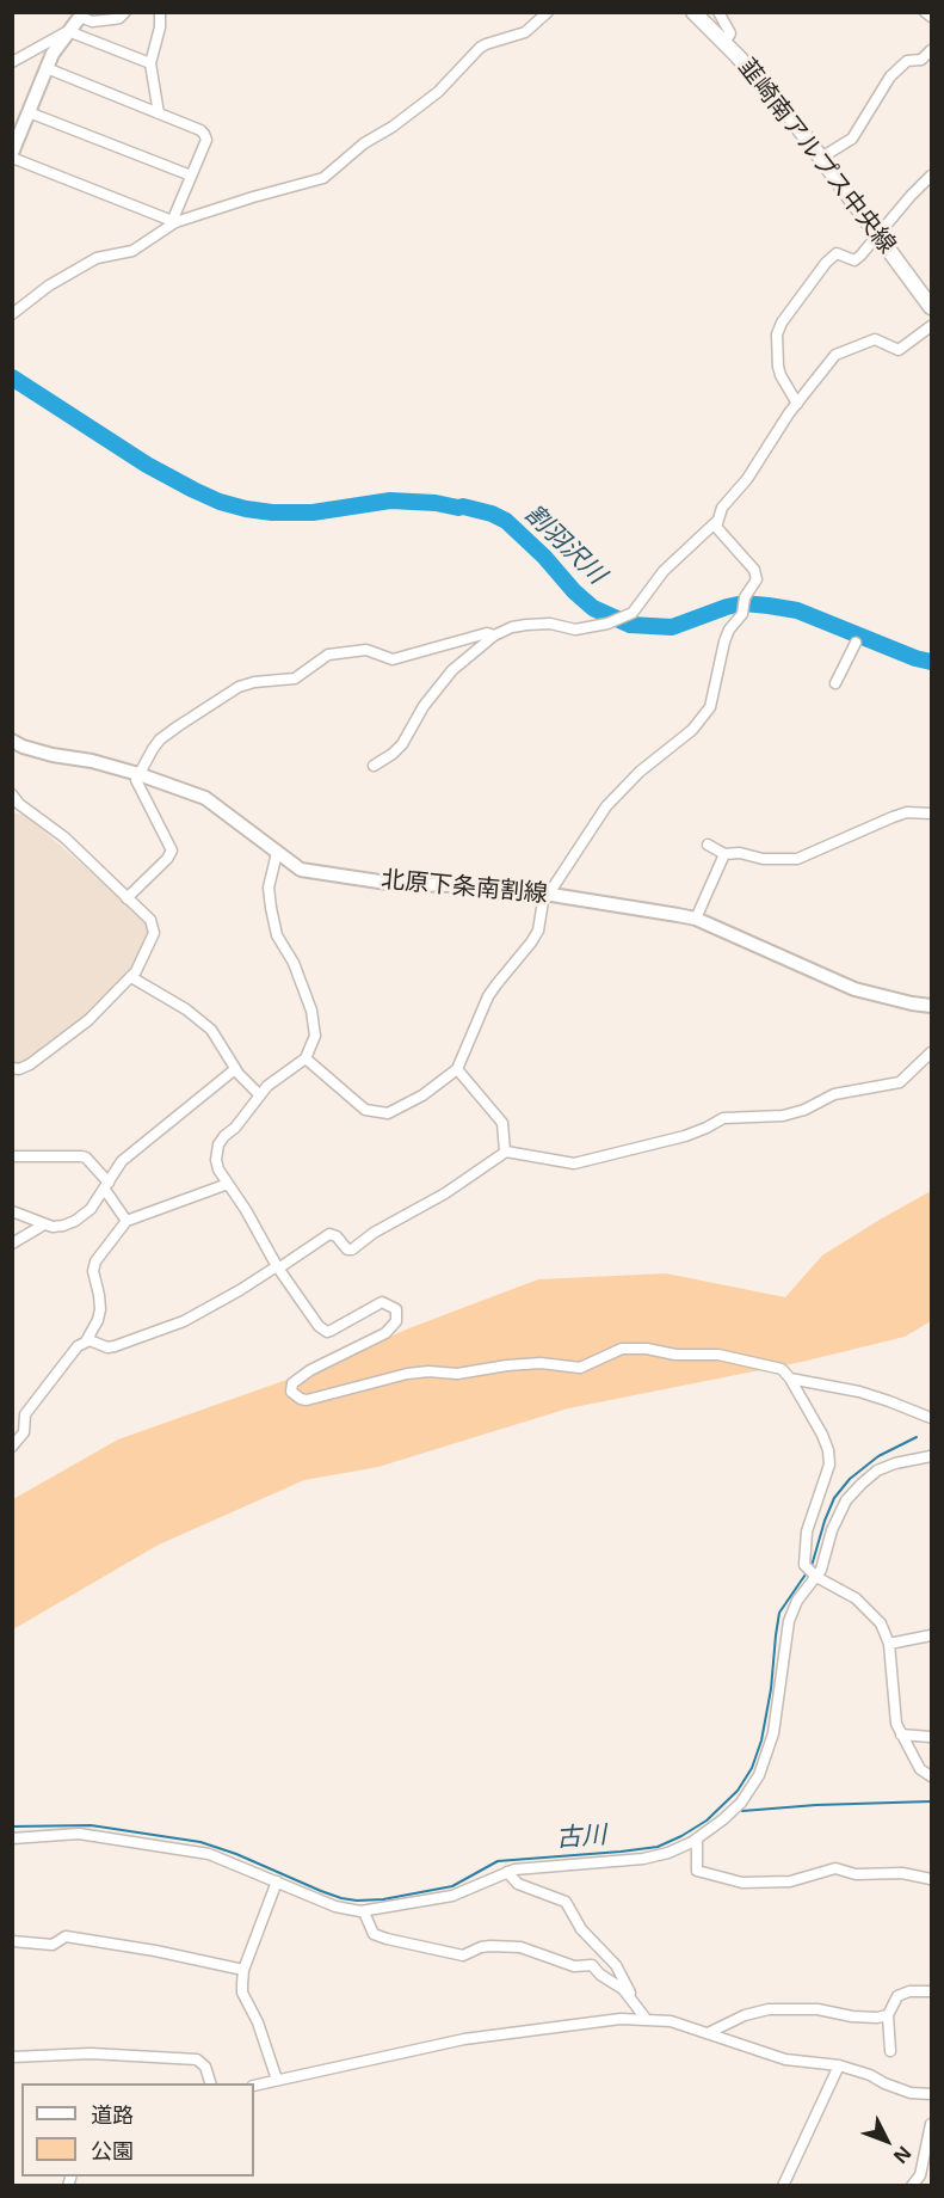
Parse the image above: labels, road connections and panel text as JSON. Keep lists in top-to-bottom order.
{
  "streets": {
    "main road": ["韮崎南アルプス中央線", "北原下条南割線"]
  },
  "water": ["割羽沢川", "古川"],
  "legend": ["道路", "公園"],
  "north": "bottom right"
}
